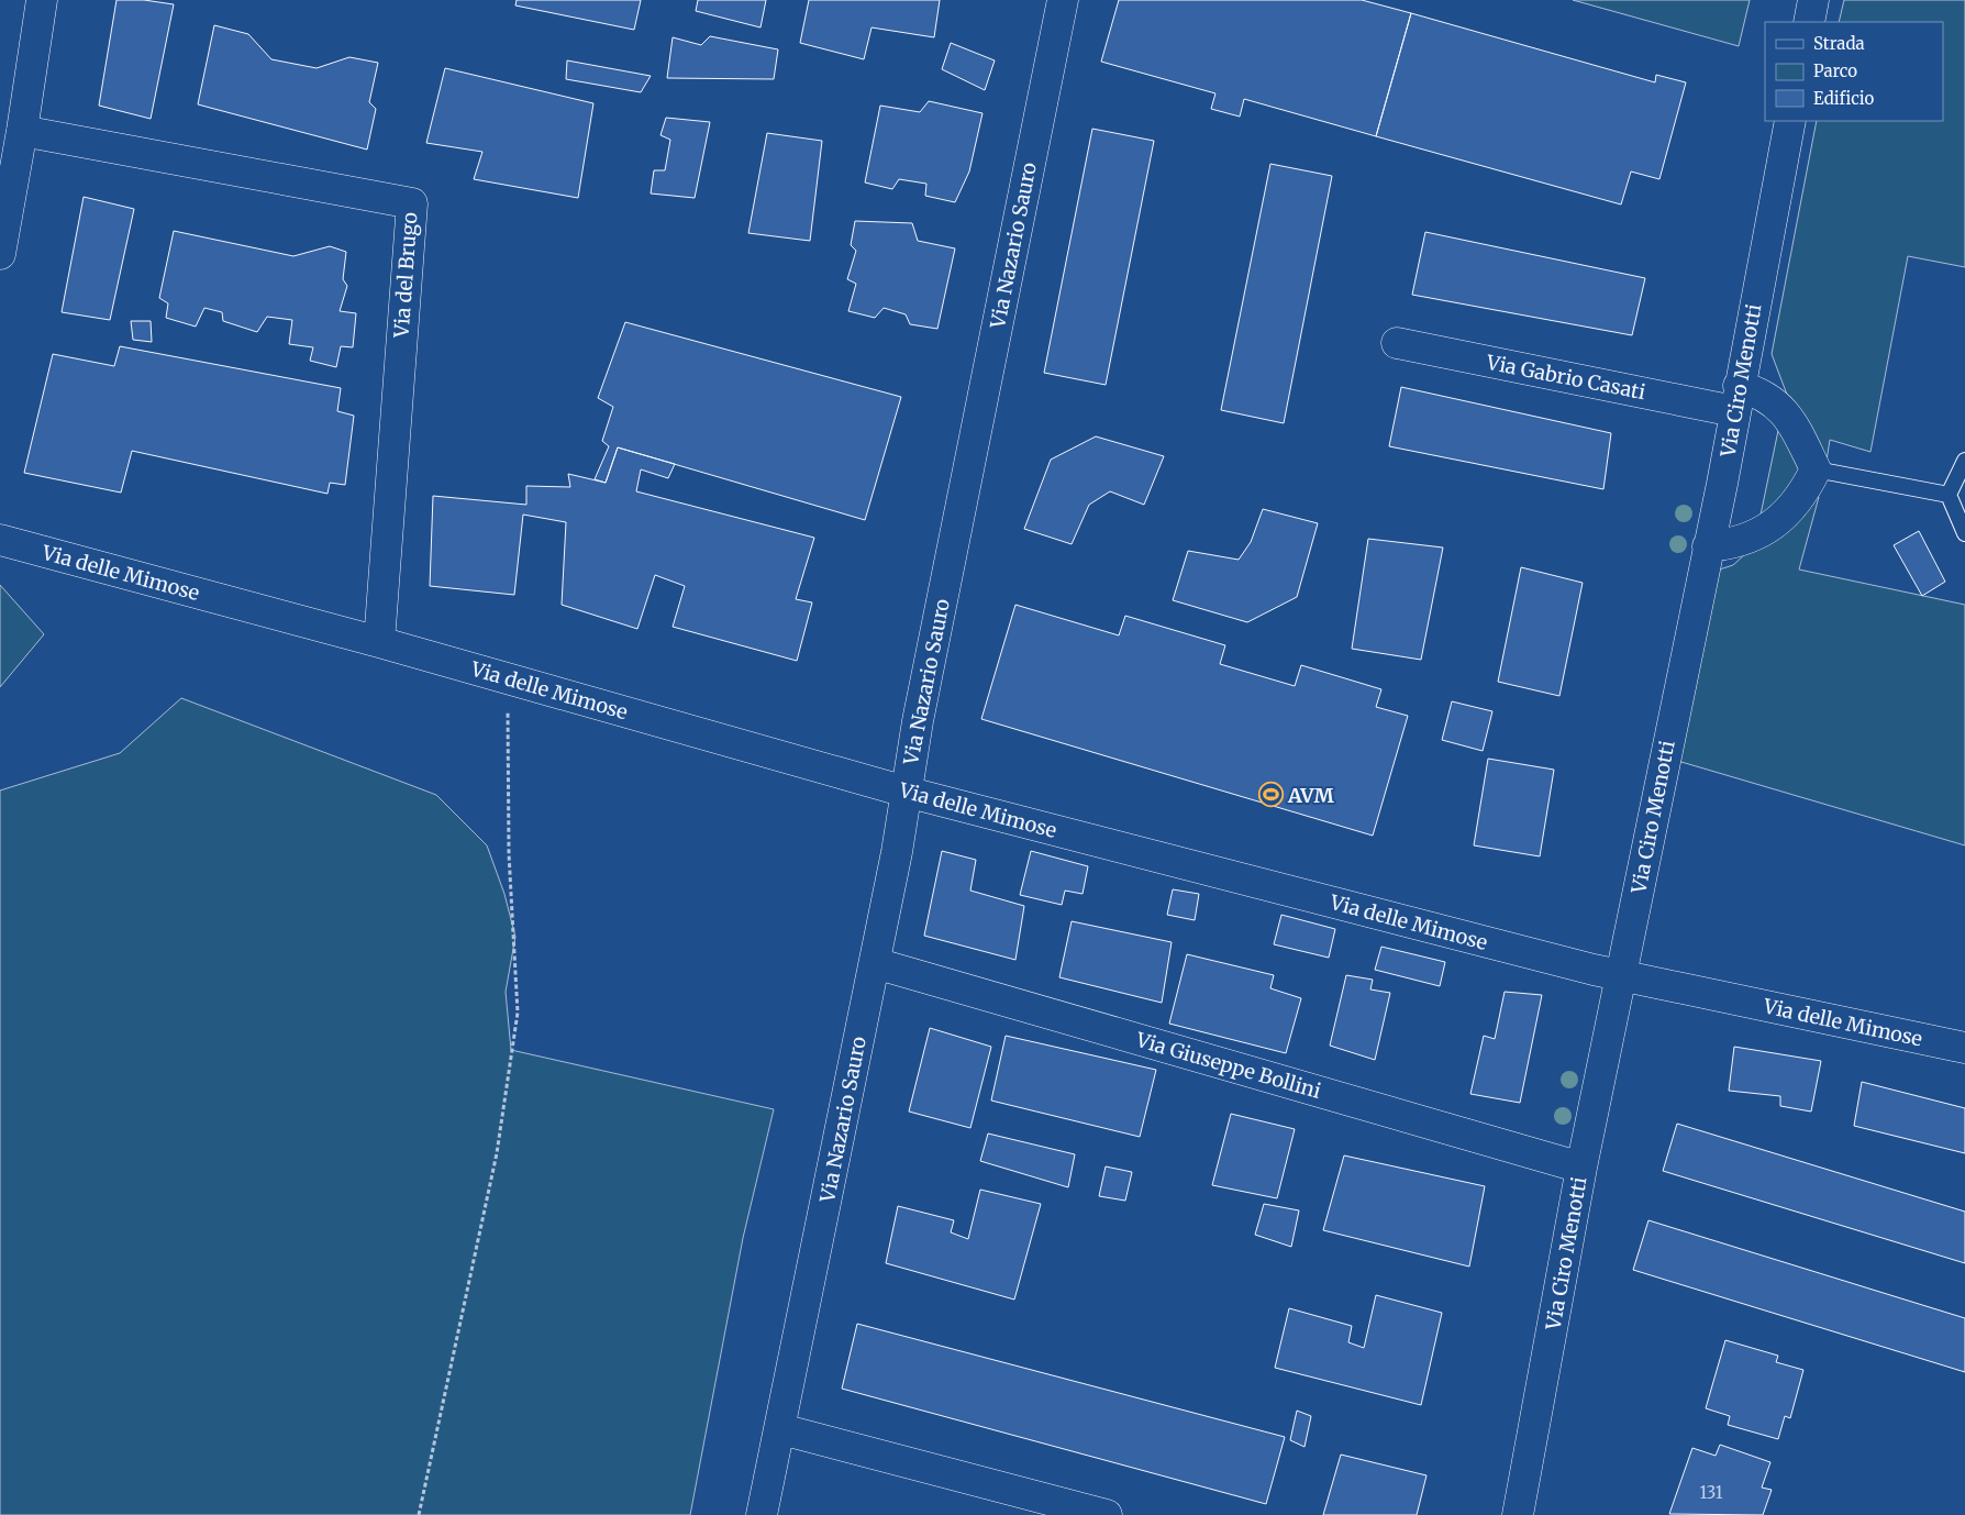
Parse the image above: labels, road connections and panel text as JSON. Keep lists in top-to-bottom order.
{
  "streets": {
    "street": [
      "Via Nazario Sauro",
      "Via del Brugo",
      "Via Gabrio Casati",
      "Via Ciro Menotti",
      "Via delle Mimose",
      "Via Giuseppe Bollini"
    ]
  },
  "crossings": [
    ["Via Nazario Sauro", "Via delle Mimose"],
    ["Via Nazario Sauro", "Via Giuseppe Bollini"],
    ["Via del Brugo", "Via delle Mimose"],
    ["Via Gabrio Casati", "Via Ciro Menotti"],
    ["Via Ciro Menotti", "Via delle Mimose"],
    ["Via Ciro Menotti", "Via Giuseppe Bollini"]
  ],
  "places": {
    "sports": ["AVM"]
  },
  "house_numbers": ["131"],
  "legend": ["Strada", "Parco", "Edificio"]
}
